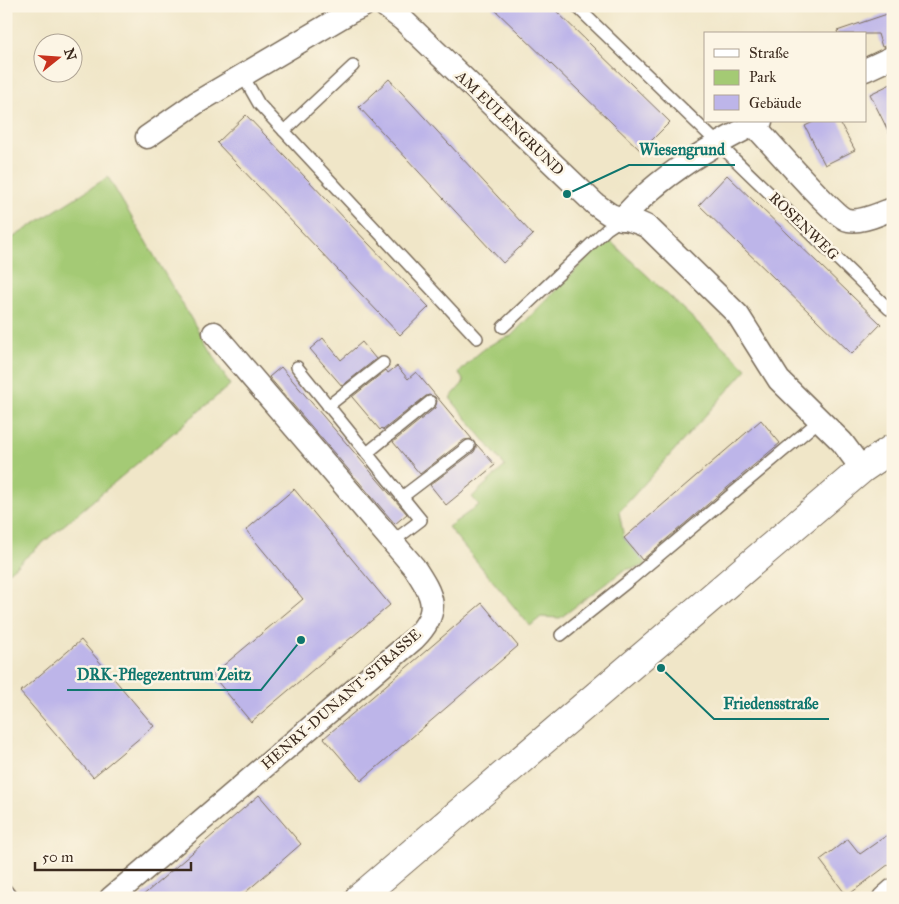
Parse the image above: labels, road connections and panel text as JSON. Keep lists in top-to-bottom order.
{
  "streets": {
    "street": ["AM EULENGRUND", "HENRY-DUNANT-STRASSE"],
    "lane": ["ROSENWEG"]
  },
  "places": ["Wiesengrund", "DRK-Pflegezentrum Zeitz", "Friedensstraße"],
  "legend": ["Straße", "Park", "Gebäude"],
  "scale_bar": "50 m",
  "north": "right"
}
